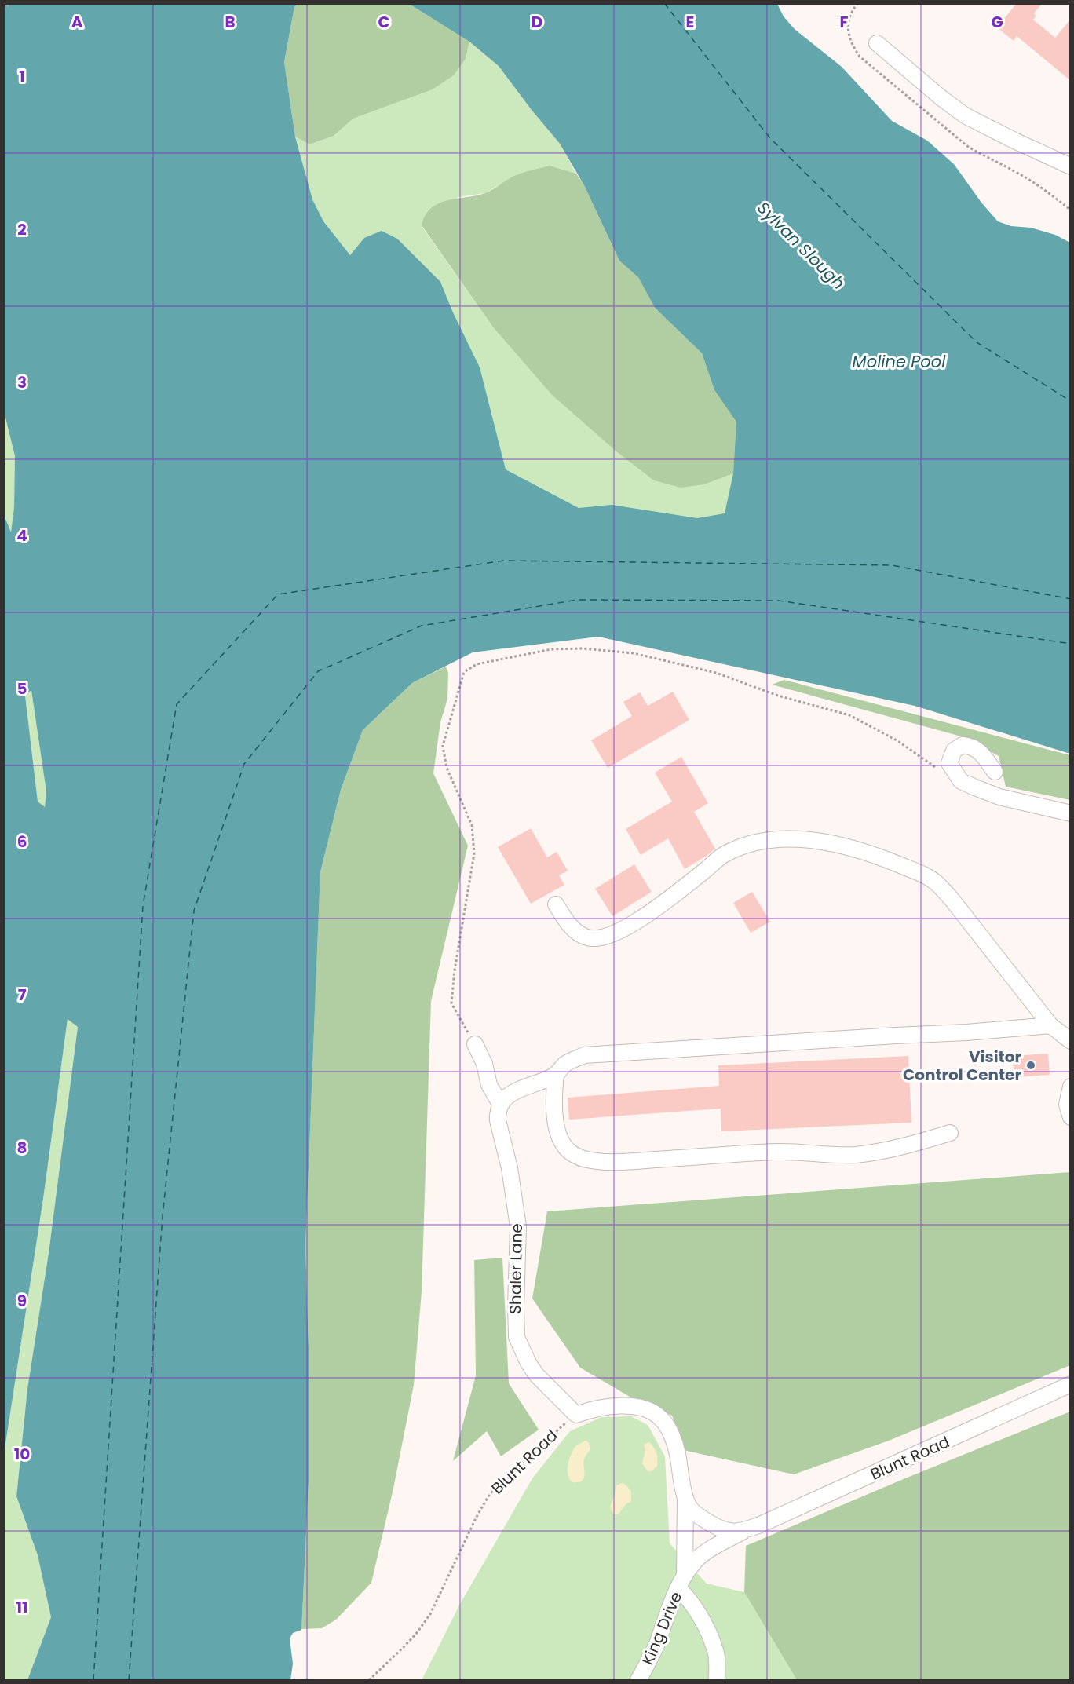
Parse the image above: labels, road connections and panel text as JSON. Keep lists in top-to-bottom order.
{
  "streets": {
    "street": ["Shaler Lane", "Blunt Road", "King Drive"]
  },
  "crossings": [
    ["Shaler Lane", "Blunt Road"],
    ["Blunt Road", "King Drive"]
  ],
  "water": ["Sylvan Slough", "Moline Pool"],
  "places": ["Visitor Control Center"],
  "grid": {
    "columns": [
      "A",
      "B",
      "C",
      "D",
      "E",
      "F",
      "G"
    ],
    "rows": [
      "1",
      "2",
      "3",
      "4",
      "5",
      "6",
      "7",
      "8",
      "9",
      "10",
      "11"
    ]
  }
}
